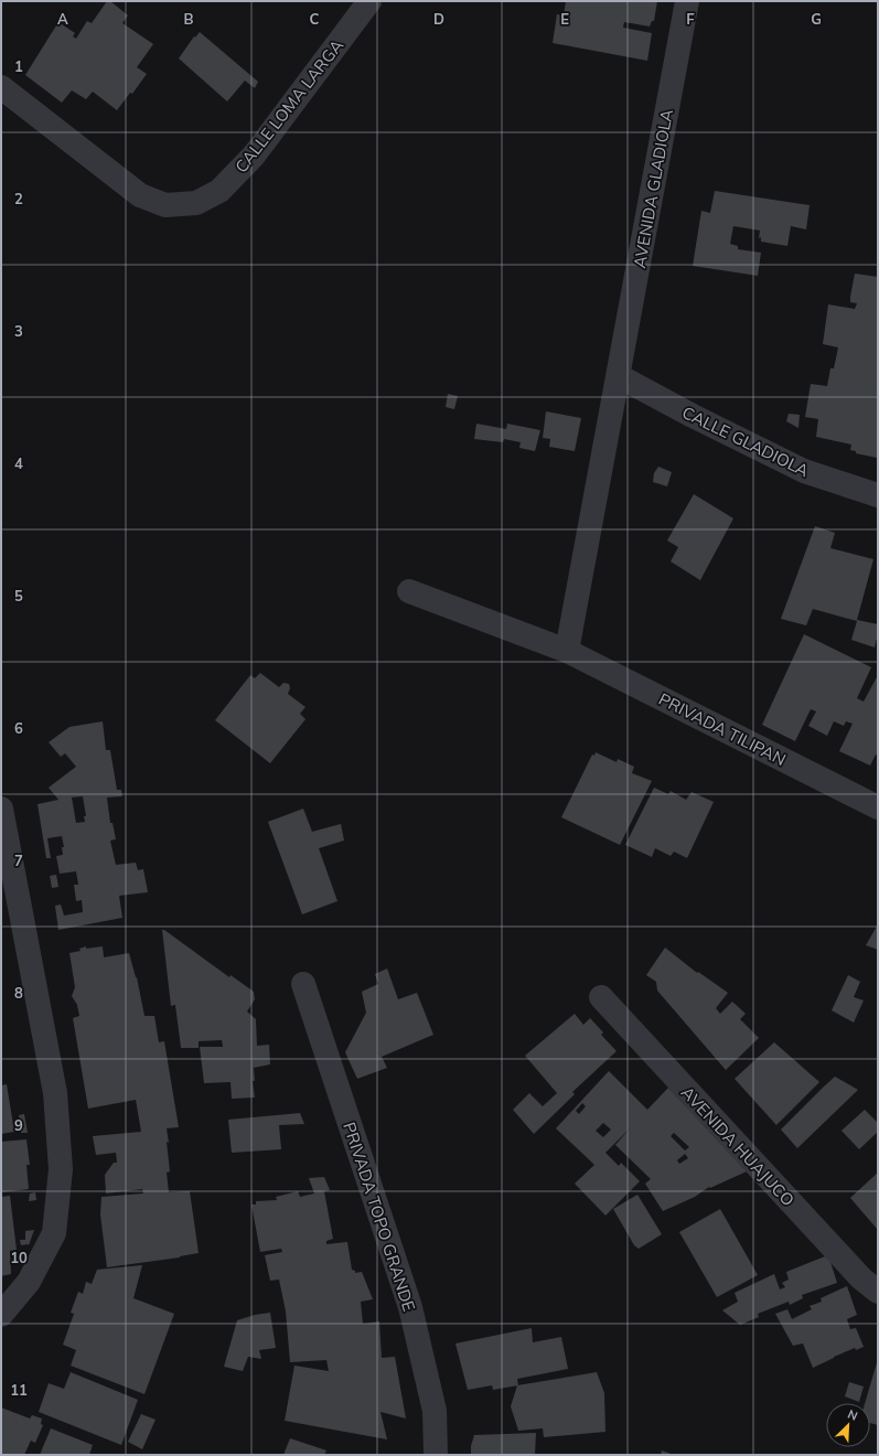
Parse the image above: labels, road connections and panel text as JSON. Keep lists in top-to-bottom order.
{
  "streets": {
    "street": [
      "CALLE LOMA LARGA",
      "AVENIDA GLADIOLA",
      "CALLE GLADIOLA",
      "PRIVADA TILIPAN",
      "AVENIDA HUAJUCO",
      "PRIVADA TOPO GRANDE"
    ]
  },
  "crossings": [
    ["AVENIDA GLADIOLA", "CALLE GLADIOLA"]
  ],
  "north": "top right",
  "grid": {
    "columns": [
      "A",
      "B",
      "C",
      "D",
      "E",
      "F",
      "G"
    ],
    "rows": [
      "1",
      "2",
      "3",
      "4",
      "5",
      "6",
      "7",
      "8",
      "9",
      "10",
      "11"
    ]
  }
}
